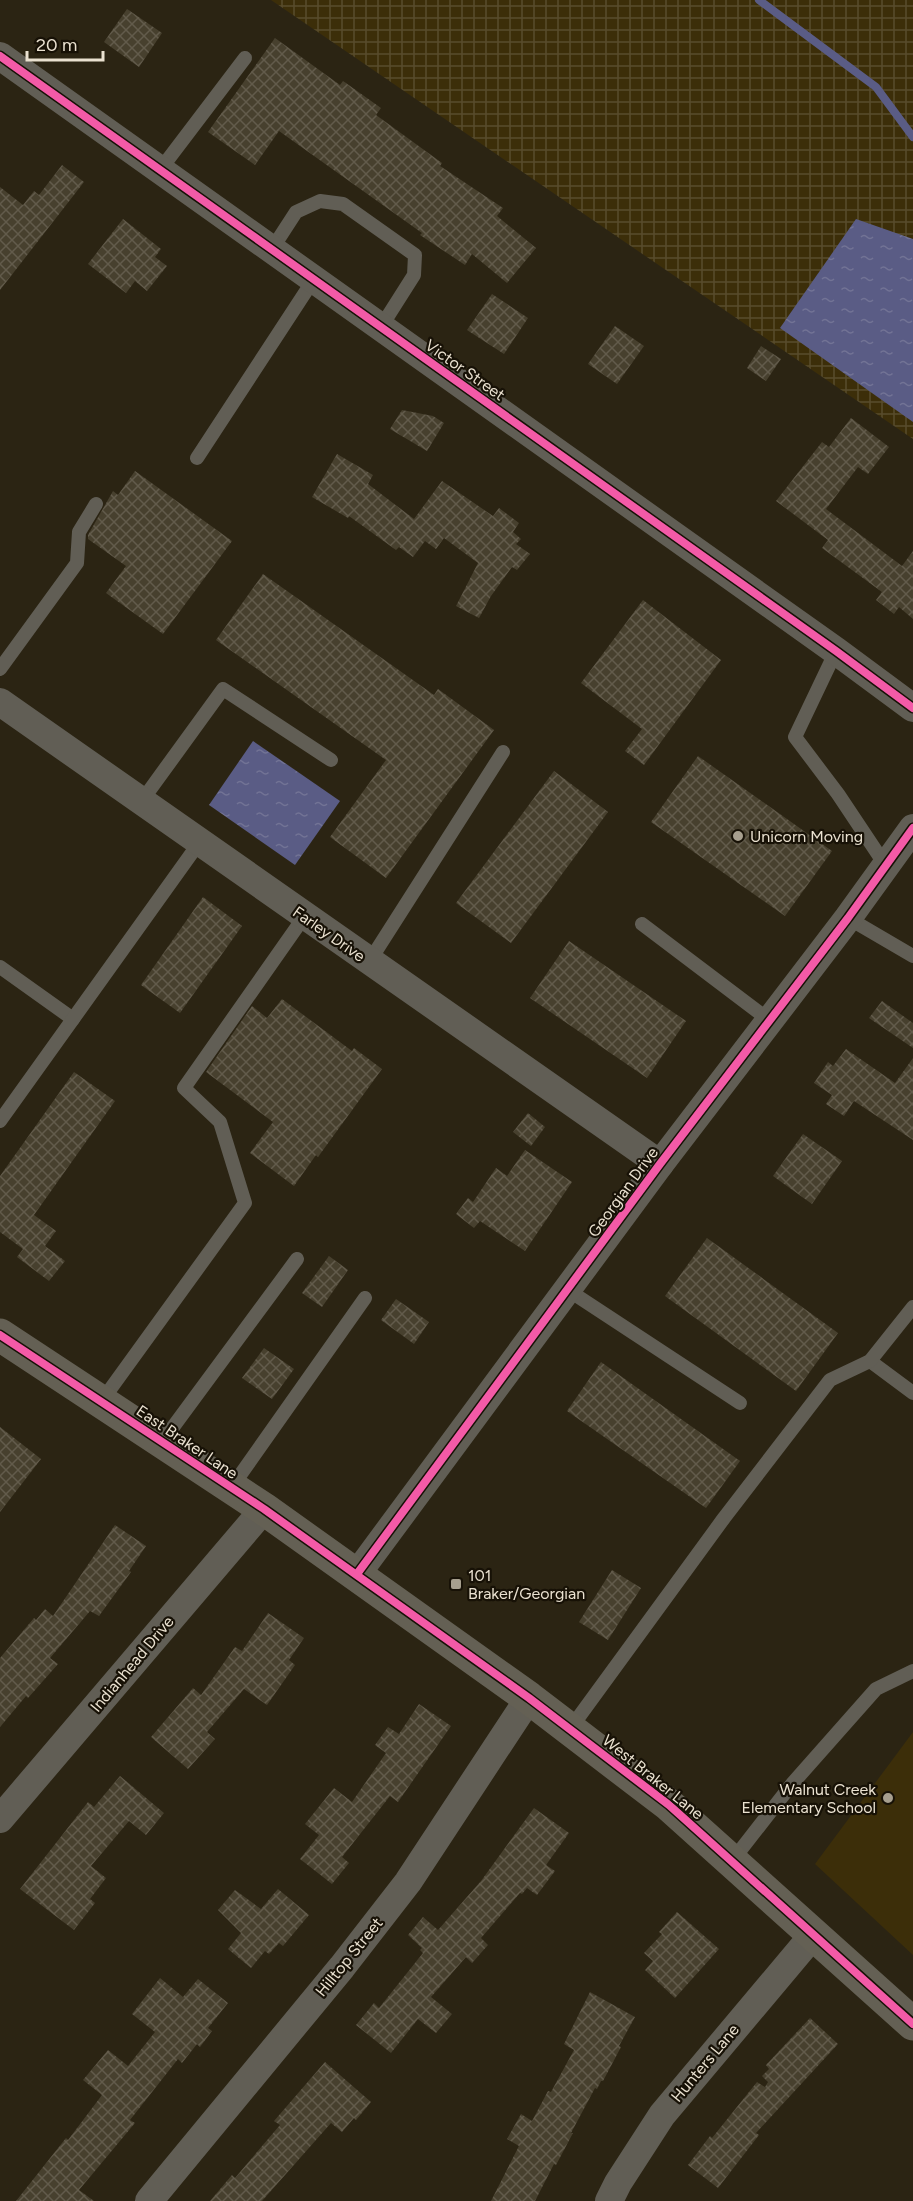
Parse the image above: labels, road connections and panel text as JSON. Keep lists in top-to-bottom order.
{
  "streets": {
    "main road": ["East Braker Lane", "West Braker Lane"],
    "street": [
      "Victor Street",
      "Farley Drive",
      "Georgian Drive",
      "Indianhead Drive",
      "Hilltop Street",
      "Hunters Lane"
    ]
  },
  "crossings": [
    ["Farley Drive", "Georgian Drive"],
    ["Georgian Drive", "East Braker Lane"],
    ["Georgian Drive", "West Braker Lane"],
    ["East Braker Lane", "Indianhead Drive"],
    ["East Braker Lane", "West Braker Lane"],
    ["West Braker Lane", "Hilltop Street"],
    ["West Braker Lane", "Hunters Lane"]
  ],
  "places": {
    "other": ["Unicorn Moving", "Walnut Creek Elementary School"],
    "transit": ["101 Braker/Georgian"]
  },
  "scale_bar": "20 m"
}
